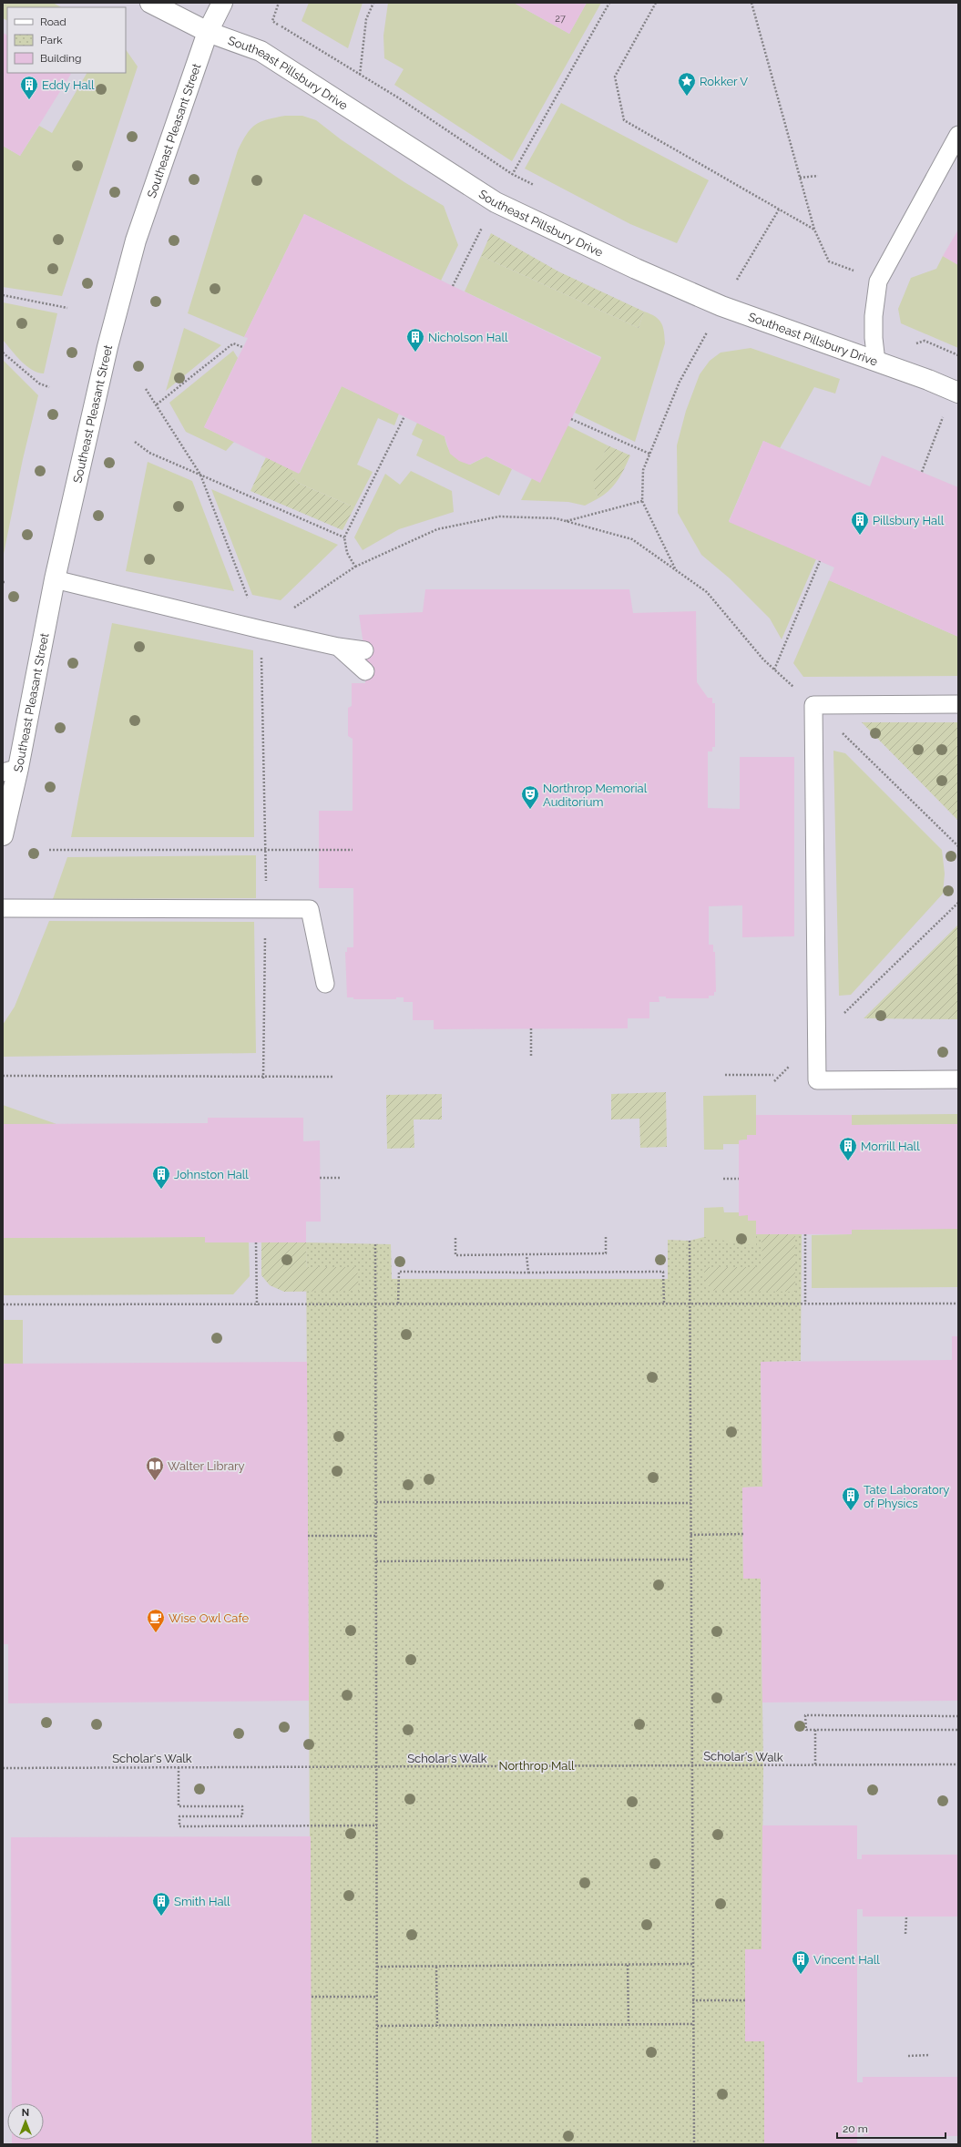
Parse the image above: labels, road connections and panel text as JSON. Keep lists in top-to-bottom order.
{
  "streets": {
    "street": ["Southeast Pillsbury Drive", "Southeast Pleasant Street"],
    "path": ["Scholar's Walk"]
  },
  "crossings": [
    ["Southeast Pillsbury Drive", "Southeast Pleasant Street"]
  ],
  "parks": ["Northrop Mall"],
  "places": {
    "place": ["Rokker V"],
    "building": [
      "Eddy Hall",
      "Nicholson Hall",
      "Pillsbury Hall",
      "Morrill Hall",
      "Johnston Hall",
      "Tate Laboratory of Physics",
      "Smith Hall",
      "Vincent Hall"
    ],
    "theatre": ["Northrop Memorial Auditorium"],
    "library": ["Walter Library"],
    "cafe": ["Wise Owl Cafe"]
  },
  "house_numbers": ["27"],
  "legend": ["Road", "Park", "Building"],
  "scale_bar": "20 m",
  "north": "top"
}
